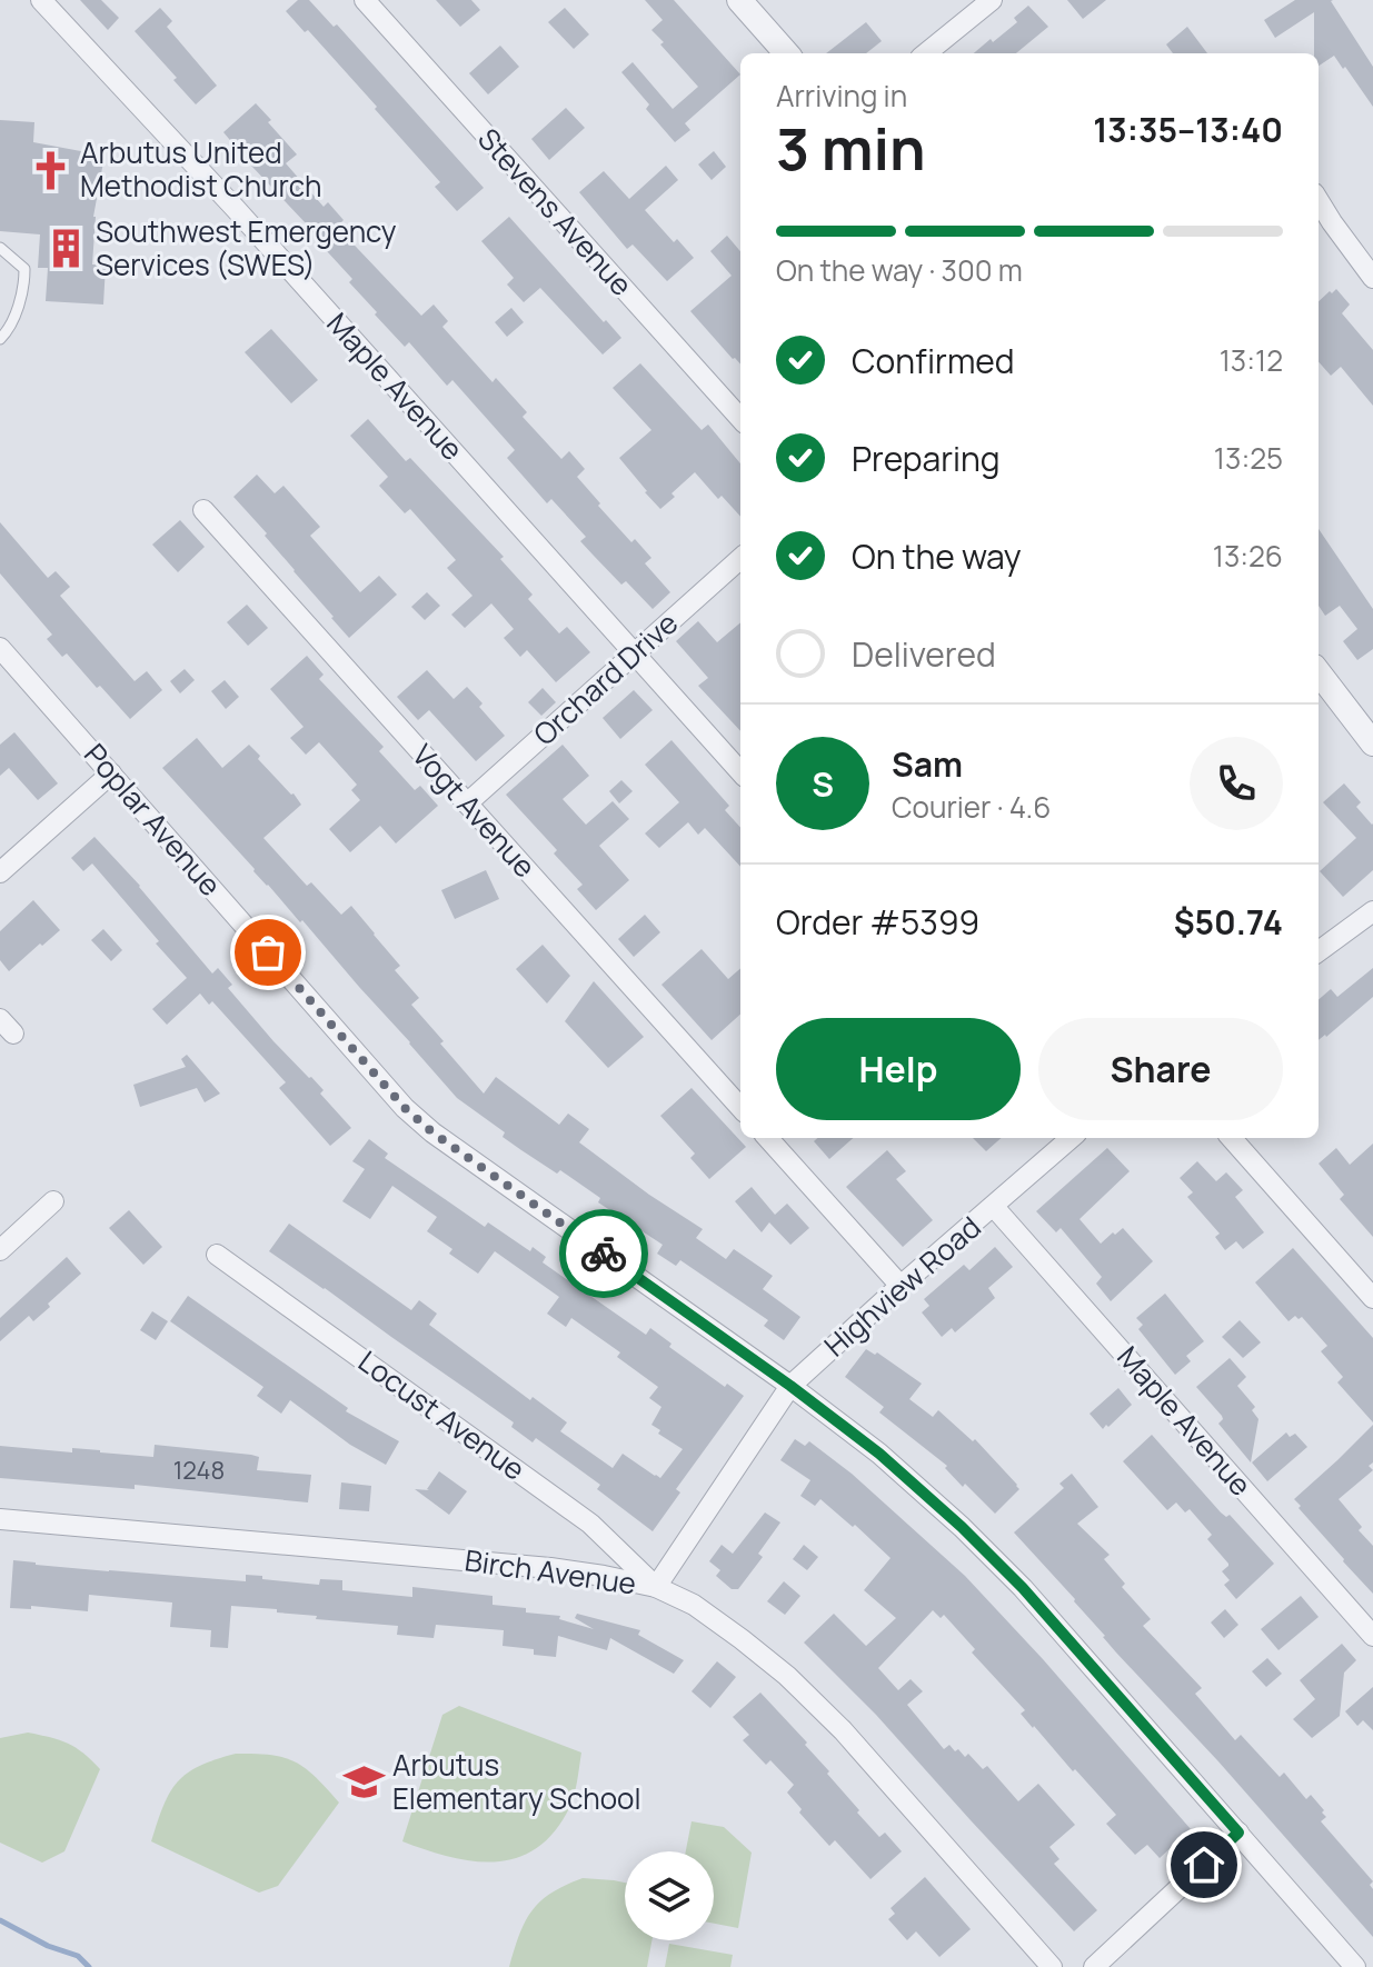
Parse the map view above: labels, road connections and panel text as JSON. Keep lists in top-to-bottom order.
{
  "streets": {
    "street": [
      "Stevens Avenue",
      "Maple Avenue",
      "Orchard Drive",
      "Vogt Avenue",
      "Poplar Avenue",
      "Highview Road",
      "Locust Avenue",
      "Birch Avenue"
    ]
  },
  "crossings": [
    ["Maple Avenue", "Orchard Drive"],
    ["Maple Avenue", "Highview Road"],
    ["Orchard Drive", "Vogt Avenue"],
    ["Poplar Avenue", "Highview Road"],
    ["Highview Road", "Locust Avenue"],
    ["Highview Road", "Birch Avenue"],
    ["Locust Avenue", "Birch Avenue"]
  ],
  "places": {
    "church": ["Arbutus United Methodist Church"],
    "building": ["Southwest Emergency Services (SWES)"],
    "school or university": ["Arbutus Elementary School"]
  },
  "house_numbers": ["1248"],
  "page": {
    "heading": ["3 min", "Arriving in", "13:35–13:40"],
    "panel": [
      "Sam",
      "Courier · 4.6",
      "Order #5399",
      "$50.74"
    ],
    "bar": "On the way · 300 m",
    "list": [
      ["Confirmed", "13:12"],
      ["Preparing", "13:25"],
      ["On the way", "13:26"],
      "Delivered"
    ],
    "round": "S",
    "buttons": ["Help", "Share"]
  }
}
